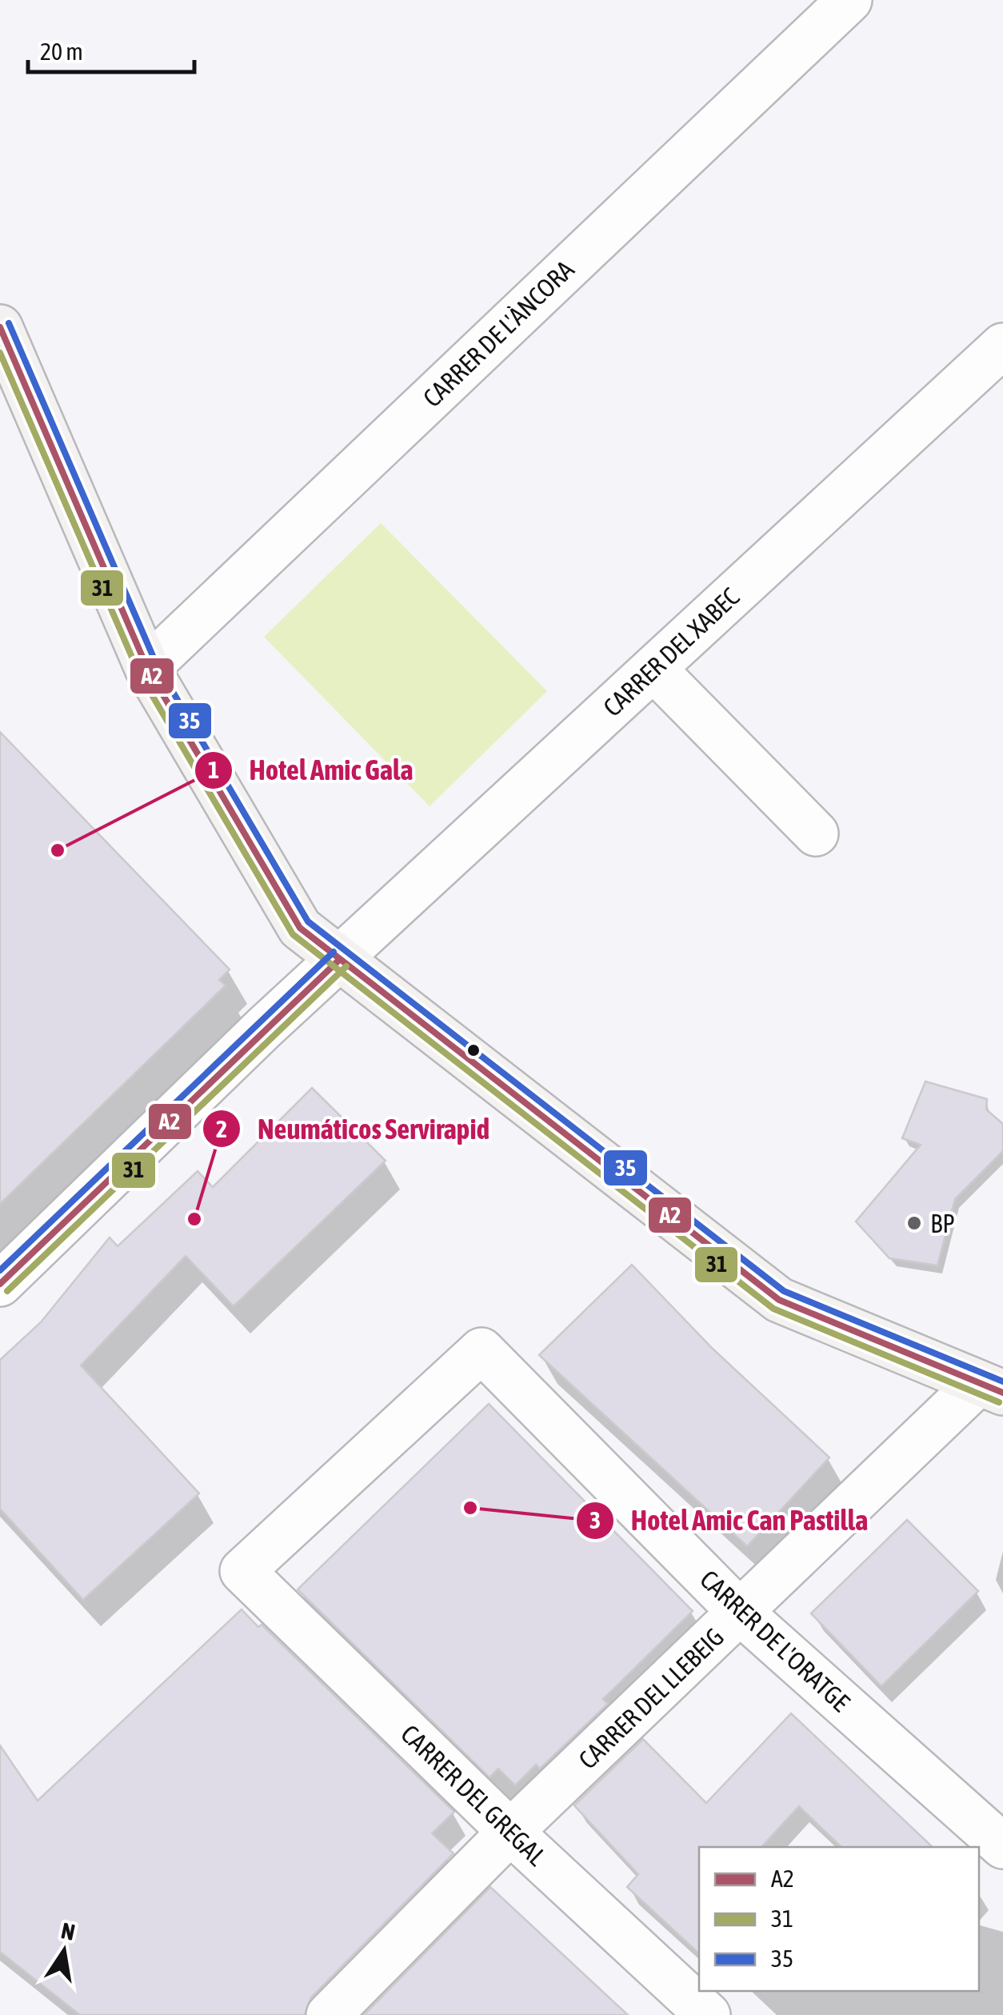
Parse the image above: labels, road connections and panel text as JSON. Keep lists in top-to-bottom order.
{
  "streets": {
    "street": [
      "CARRER DE L'ÀNCORA",
      "CARRER DEL XABEC",
      "CARRER DE L'ORATGE",
      "CARRER DEL LLEBEIG",
      "CARRER DEL GREGAL"
    ]
  },
  "crossings": [
    ["CARRER DE L'ORATGE", "CARRER DEL LLEBEIG"],
    ["CARRER DE L'ORATGE", "CARRER DEL GREGAL"],
    ["CARRER DEL LLEBEIG", "CARRER DEL GREGAL"]
  ],
  "places": [
    "Hotel Amic Gala",
    "Neumáticos Servirapid",
    "BP",
    "Hotel Amic Can Pastilla"
  ],
  "lines": ["transit line 35", "transit line A2", "transit line 31"],
  "legend": ["A2", "31", "35"],
  "scale_bar": "20 m",
  "north": "top"
}
